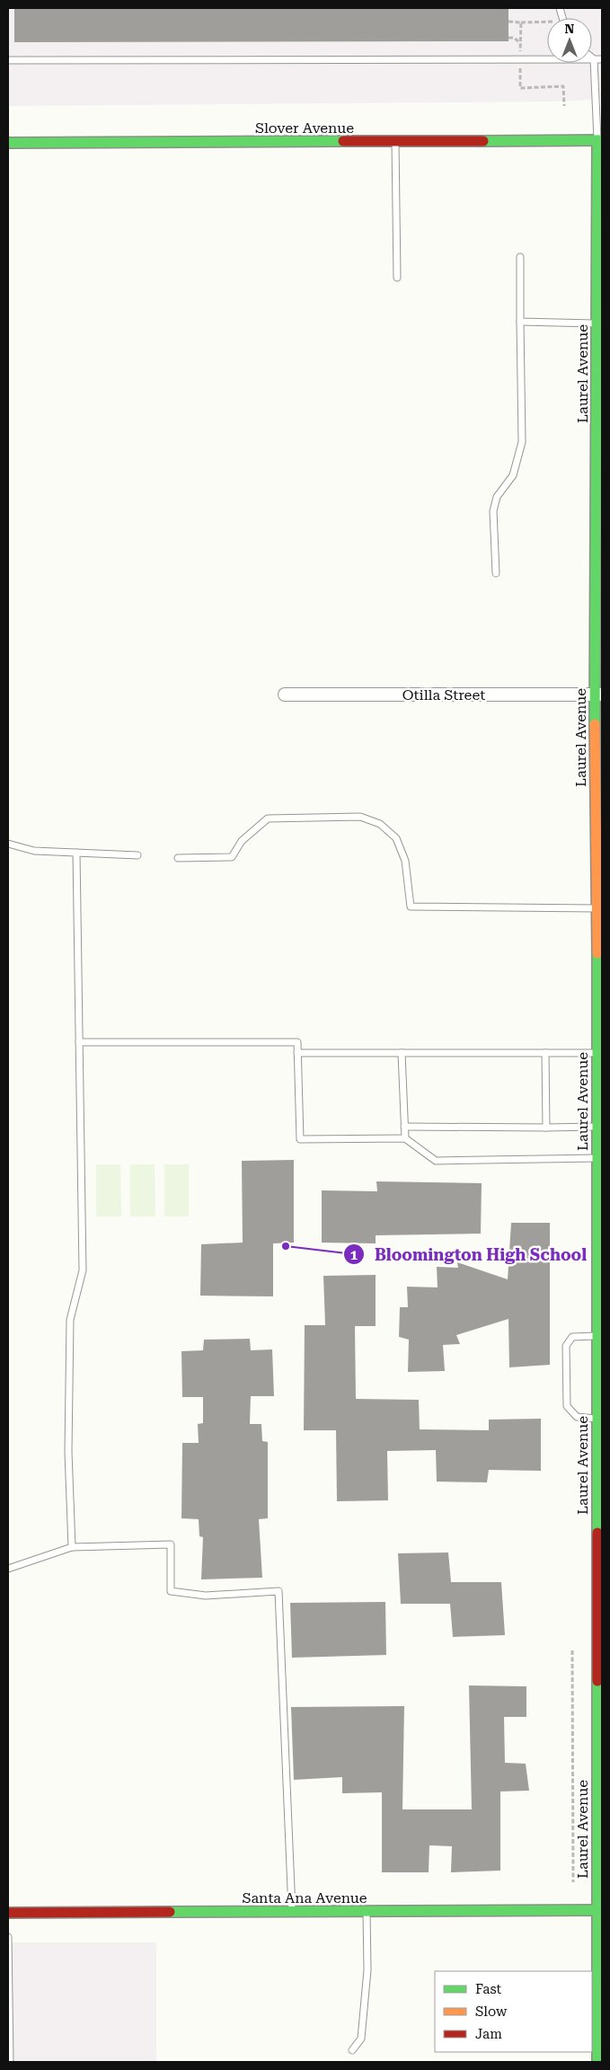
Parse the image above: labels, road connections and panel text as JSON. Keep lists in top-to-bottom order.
{
  "streets": {
    "street": [
      "Slover Avenue",
      "Laurel Avenue",
      "Otilla Street",
      "Santa Ana Avenue"
    ]
  },
  "crossings": [
    ["Slover Avenue", "Laurel Avenue"],
    ["Laurel Avenue", "Otilla Street"],
    ["Laurel Avenue", "Santa Ana Avenue"]
  ],
  "places": ["Bloomington High School"],
  "legend": ["Fast", "Slow", "Jam"],
  "north": "top"
}
